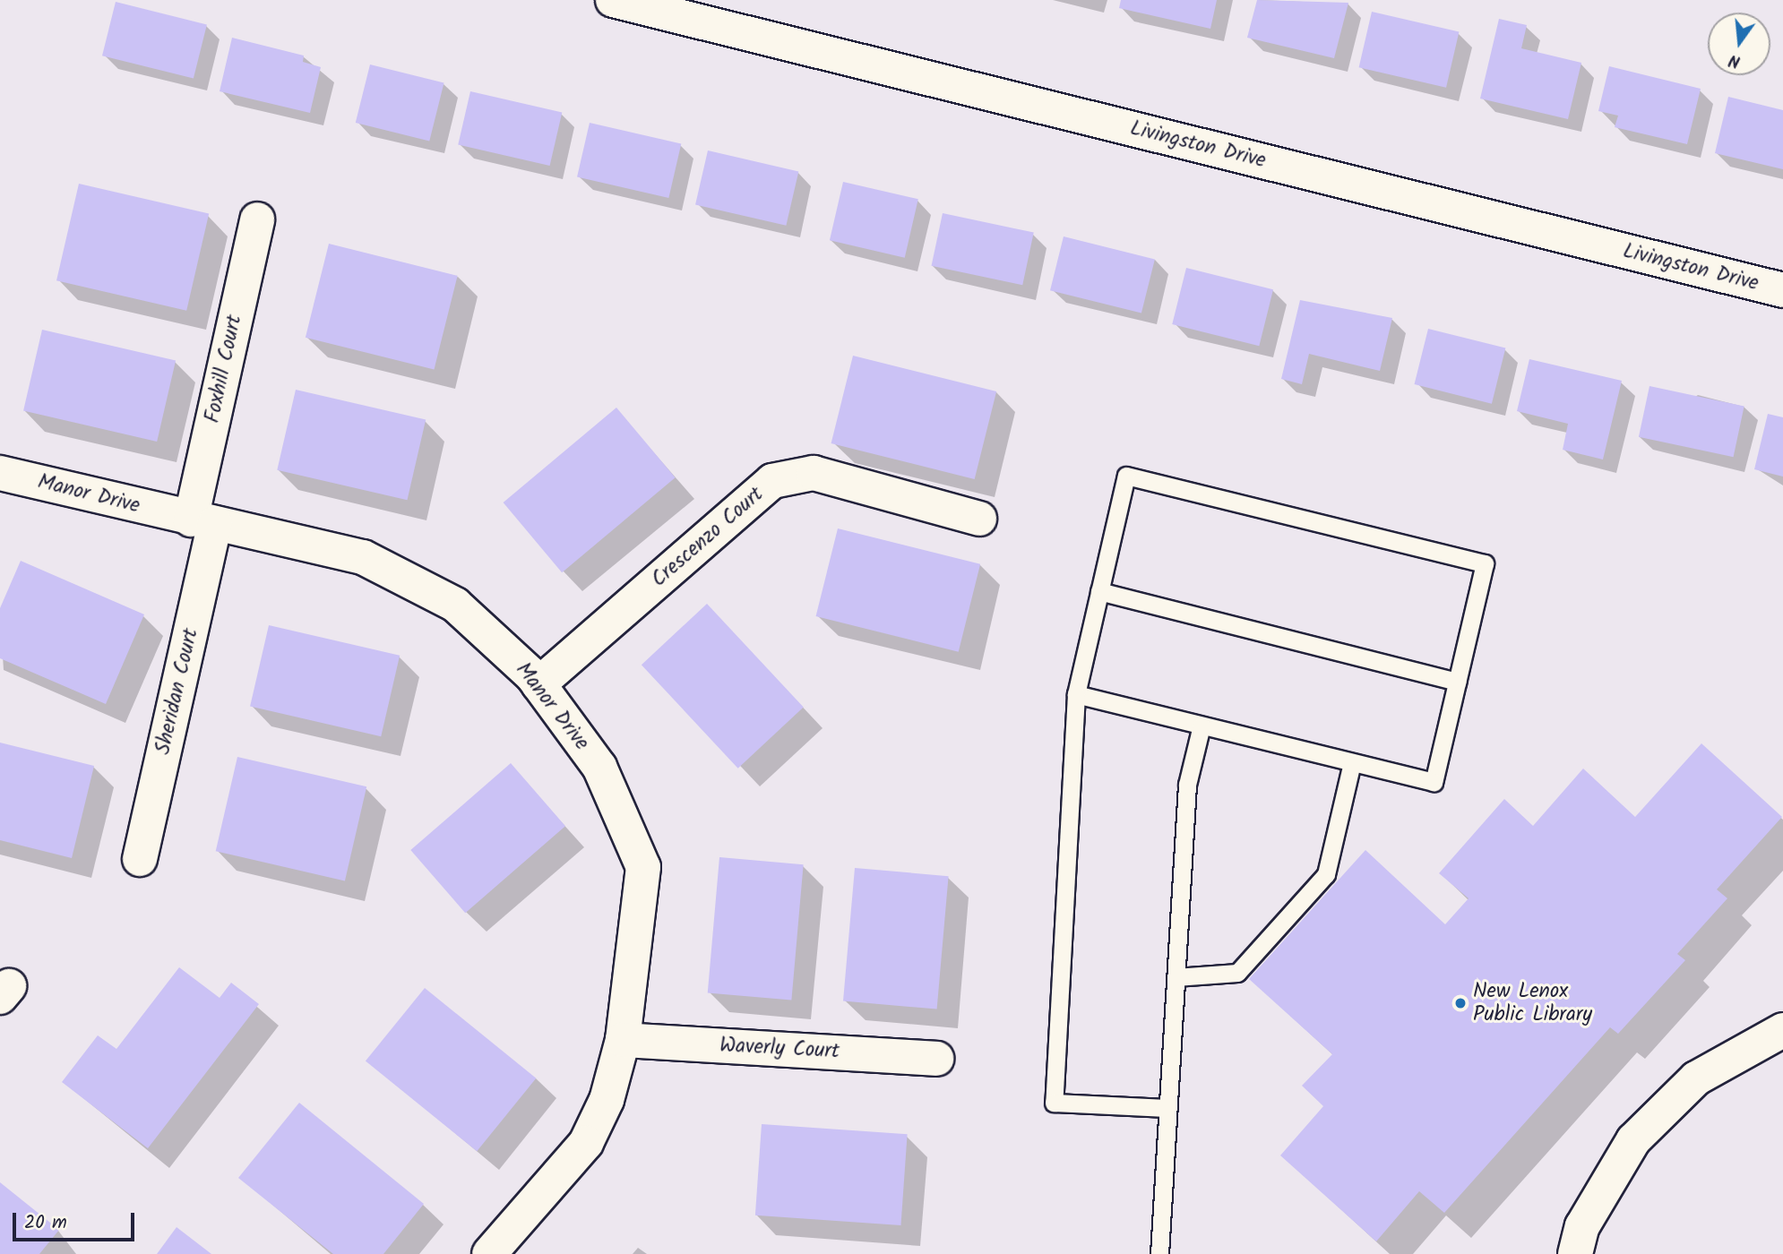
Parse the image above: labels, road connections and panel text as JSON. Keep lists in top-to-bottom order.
{
  "streets": {
    "street": [
      "Livingston Drive",
      "Foxhill Court",
      "Manor Drive",
      "Crescenzo Court",
      "Sheridan Court",
      "Waverly Court"
    ]
  },
  "crossings": [
    ["Foxhill Court", "Manor Drive"],
    ["Foxhill Court", "Sheridan Court"],
    ["Manor Drive", "Crescenzo Court"],
    ["Manor Drive", "Sheridan Court"],
    ["Manor Drive", "Waverly Court"]
  ],
  "places": ["New Lenox Public Library"],
  "scale_bar": "20 m",
  "north": "bottom"
}
